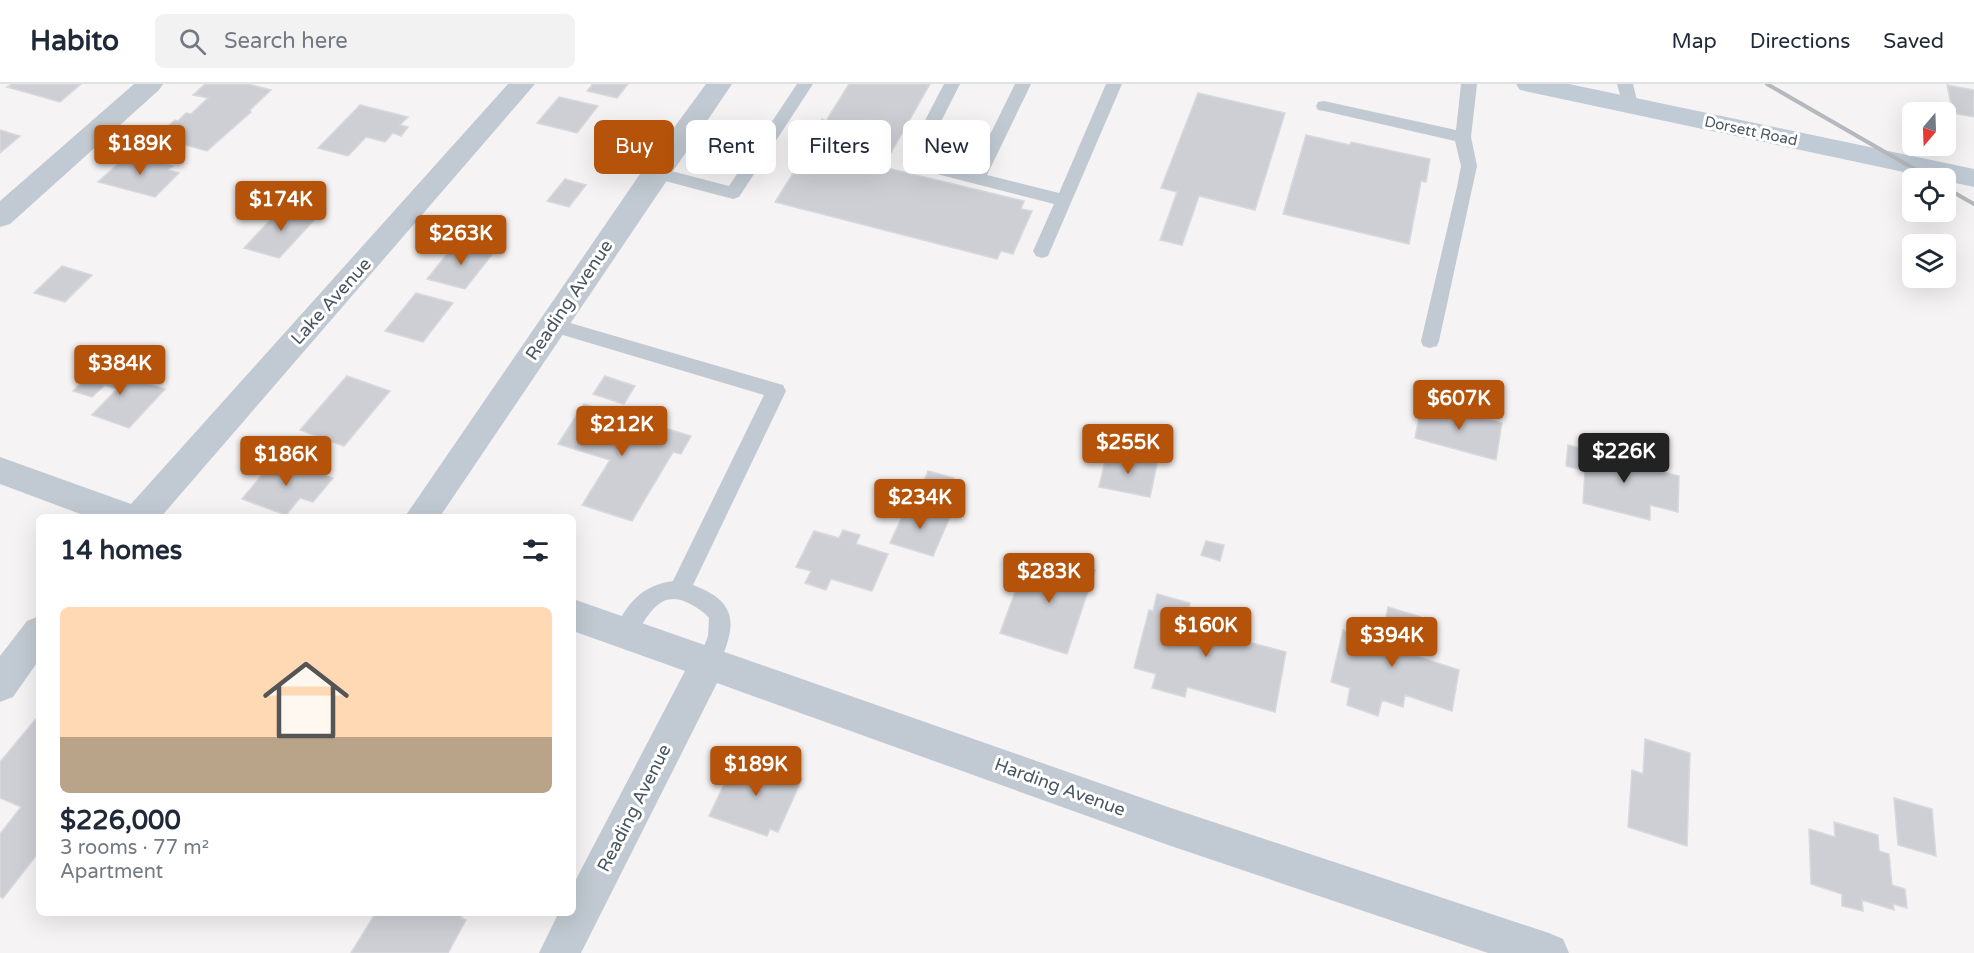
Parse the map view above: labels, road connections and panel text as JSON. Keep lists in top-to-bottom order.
{
  "streets": {
    "main road": ["Dorsett Road"],
    "street": ["Reading Avenue", "Lake Avenue", "Harding Avenue"]
  },
  "crossings": [
    ["Reading Avenue", "Harding Avenue"]
  ],
  "north": "bottom",
  "page": {
    "header": "Habito",
    "search": "Search here",
    "nav": ["Map", "Directions", "Saved"],
    "chip": [
      "Buy",
      "Rent",
      "Filters",
      "New"
    ],
    "price": [
      "$189K",
      "$174K",
      "$263K",
      "$384K",
      "$607K",
      "$212K",
      "$255K",
      "$226K",
      "$186K",
      "$234K",
      "$283K",
      "$160K",
      "$394K",
      "$189K"
    ],
    "heading": "14 homes",
    "list": [
      {
        "name": "$226,000",
        "note": "3 rooms · 77 m² · Apartment"
      }
    ]
  }
}
